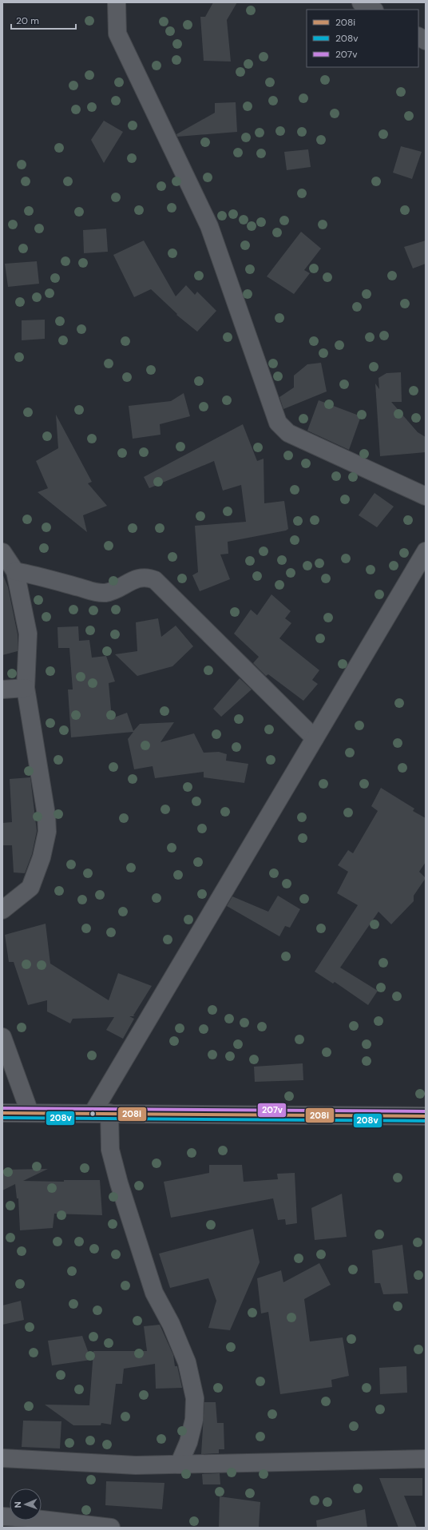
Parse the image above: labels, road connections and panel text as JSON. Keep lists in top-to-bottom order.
{
  "lines": ["transit line 207v", "transit line 208i", "transit line 208v"],
  "legend": ["208i", "208v", "207v"],
  "scale_bar": "20 m",
  "north": "left"
}
